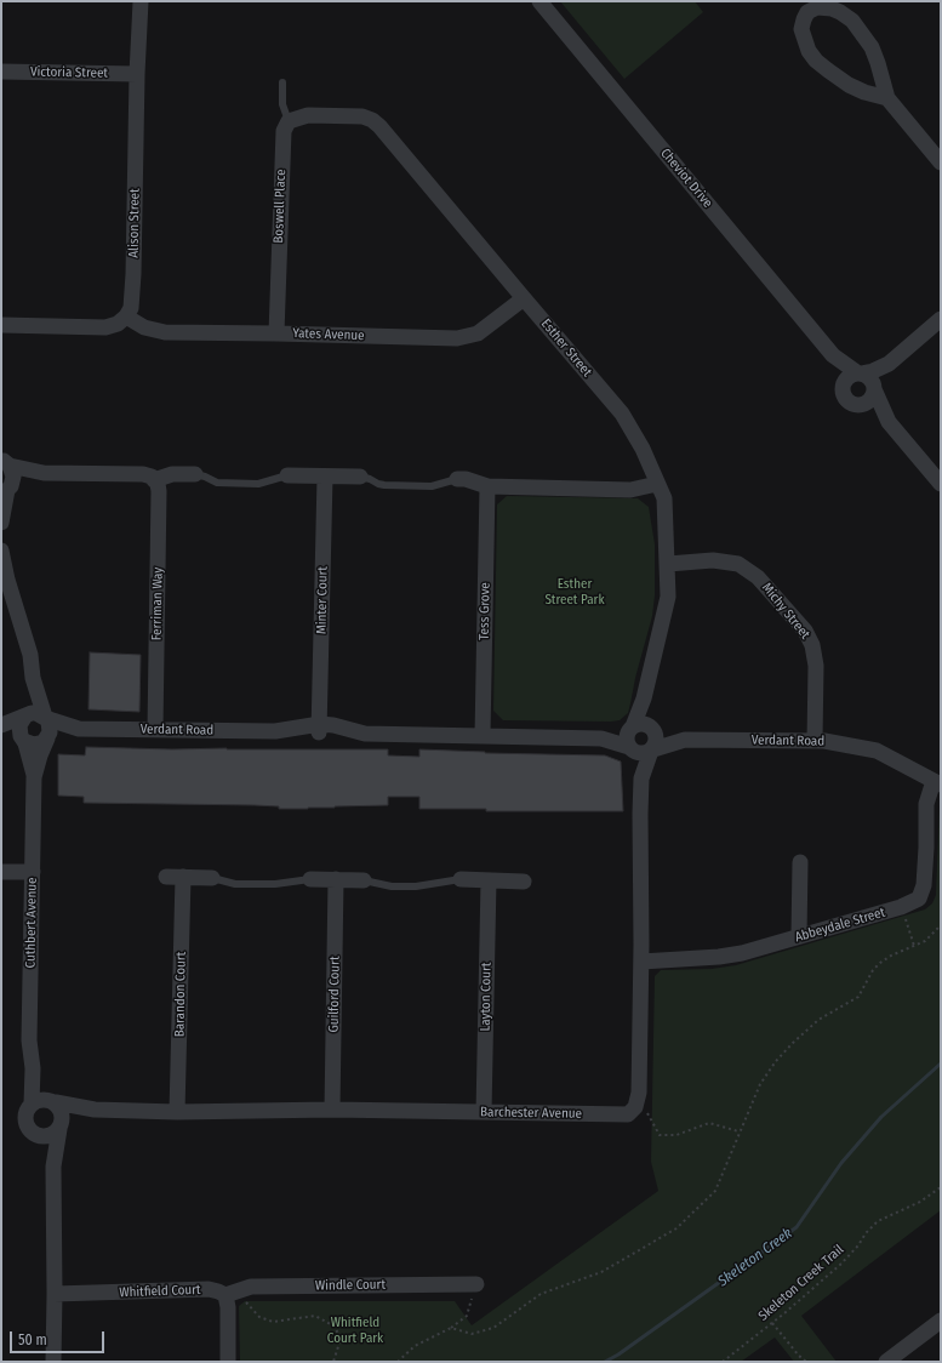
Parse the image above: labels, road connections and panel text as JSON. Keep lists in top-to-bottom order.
{
  "streets": {
    "street": [
      "Victoria Street",
      "Cheviot Drive",
      "Boswell Place",
      "Alison Street",
      "Yates Avenue",
      "Esther Street",
      "Minter Court",
      "Ferriman Way",
      "Tess Grove",
      "Michy Street",
      "Verdant Road",
      "Cuthbert Avenue",
      "Abbeydale Street",
      "Barandon Court",
      "Guilford Court",
      "Layton Court",
      "Barchester Avenue",
      "Windle Court",
      "Whitfield Court"
    ],
    "path": ["Skeleton Creek Trail"]
  },
  "crossings": [
    ["Victoria Street", "Alison Street"],
    ["Boswell Place", "Yates Avenue"],
    ["Boswell Place", "Esther Street"],
    ["Alison Street", "Yates Avenue"],
    ["Yates Avenue", "Esther Street"],
    ["Esther Street", "Michy Street"],
    ["Esther Street", "Verdant Road"],
    ["Minter Court", "Verdant Road"],
    ["Ferriman Way", "Verdant Road"],
    ["Tess Grove", "Verdant Road"],
    ["Michy Street", "Verdant Road"],
    ["Verdant Road", "Cuthbert Avenue"],
    ["Verdant Road", "Abbeydale Street"],
    ["Cuthbert Avenue", "Barchester Avenue"],
    ["Barandon Court", "Barchester Avenue"],
    ["Guilford Court", "Barchester Avenue"],
    ["Layton Court", "Barchester Avenue"],
    ["Windle Court", "Whitfield Court"]
  ],
  "water": ["Skeleton Creek"],
  "parks": ["Esther Street Park", "Whitfield Court Park"],
  "scale_bar": "50 m"
}
